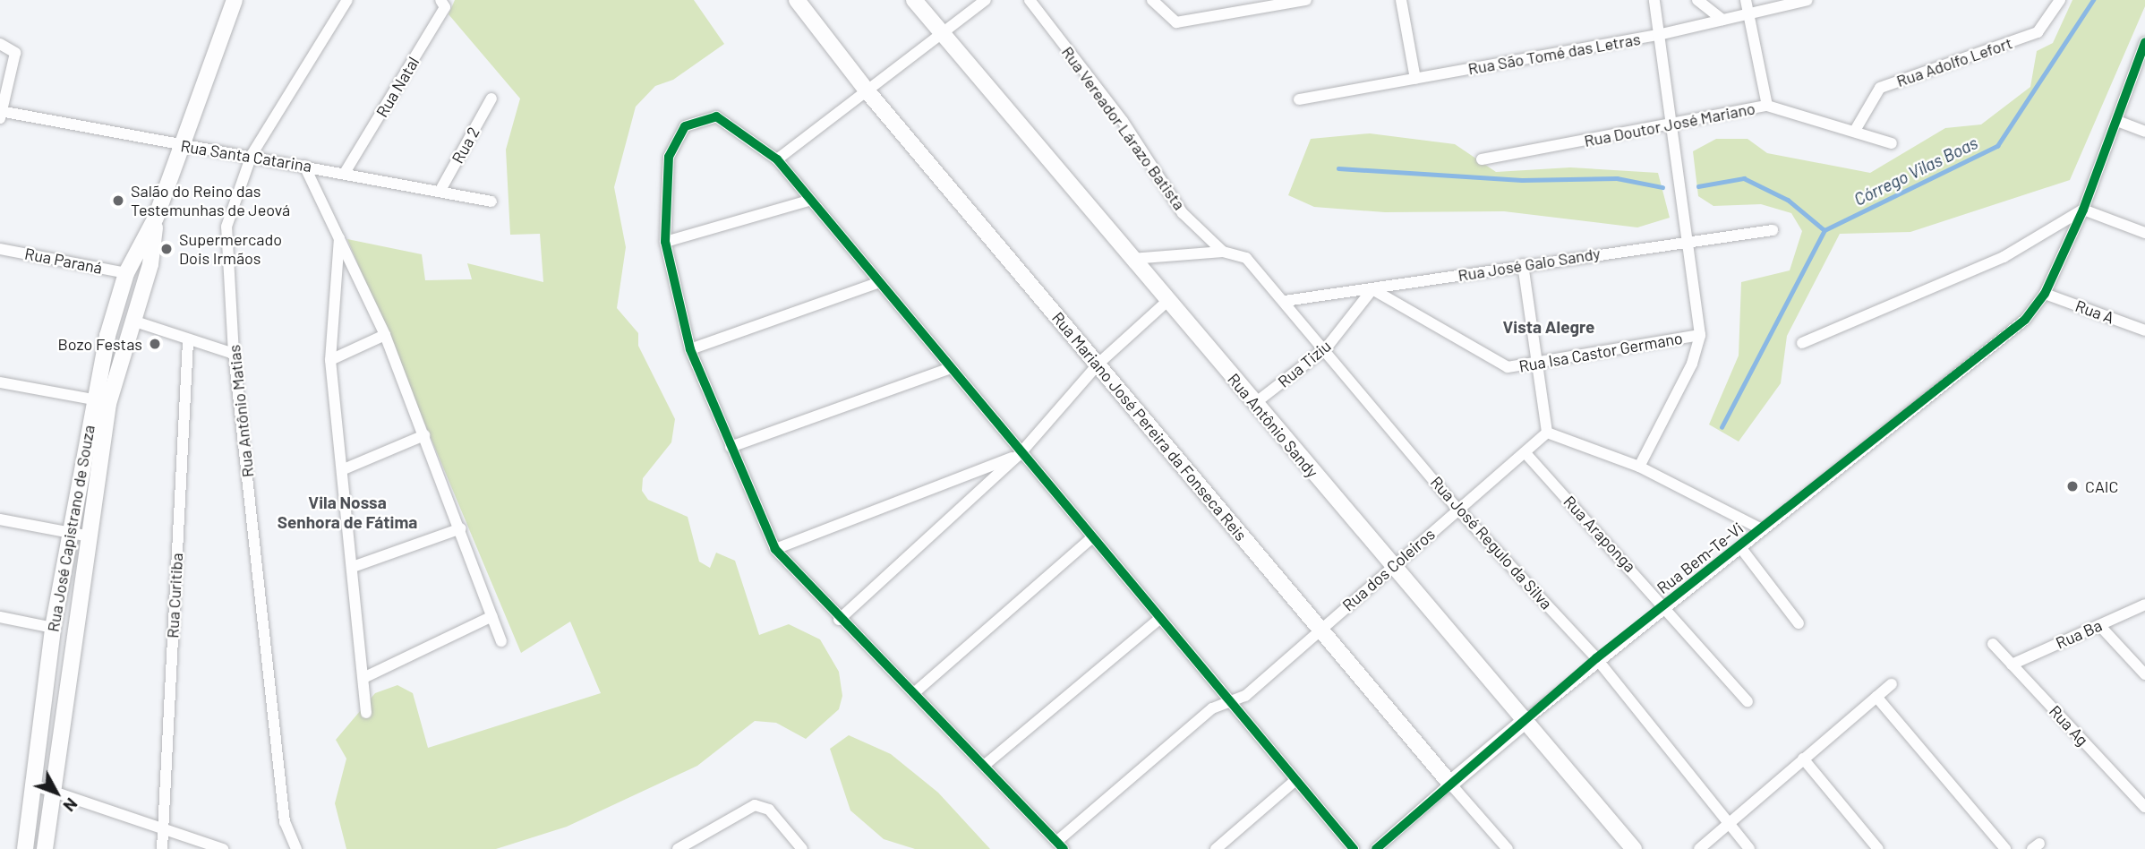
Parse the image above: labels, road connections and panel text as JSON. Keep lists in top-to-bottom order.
{
  "streets": {
    "street": [
      "Rua São Tomé das Letras",
      "Rua Adolfo Lefort",
      "Rua Natal",
      "Rua Doutor José Mariano",
      "Rua Vereador Lárazo Batista",
      "Rua 2",
      "Rua Santa Catarina",
      "Rua Paraná",
      "Rua José Galo Sandy",
      "Rua A",
      "Rua Isa Castor Germano",
      "Rua Tiziu",
      "Rua Antônio Matias",
      "Rua Antônio Sandy",
      "Rua Mariano José Pereira da Fonseca Reis",
      "Rua José Capistrano de Souza",
      "Rua Araponga",
      "Rua José Regulo da Silva",
      "Rua Bem-Te-Vi",
      "Rua dos Coleiros",
      "Rua Curitiba",
      "Rua Ba",
      "Rua Ag"
    ]
  },
  "crossings": [
    ["Rua Adolfo Lefort", "Rua Doutor José Mariano"],
    ["Rua Natal", "Rua Santa Catarina"],
    ["Rua Vereador Lárazo Batista", "Rua José Regulo da Silva"],
    ["Rua 2", "Rua Santa Catarina"],
    ["Rua Santa Catarina", "Rua Antônio Matias"],
    ["Rua Santa Catarina", "Rua José Capistrano de Souza"],
    ["Rua Paraná", "Rua José Capistrano de Souza"],
    ["Rua José Galo Sandy", "Rua Isa Castor Germano"],
    ["Rua José Galo Sandy", "Rua Tiziu"],
    ["Rua José Galo Sandy", "Rua José Regulo da Silva"],
    ["Rua A", "Rua Bem-Te-Vi"],
    ["Rua Isa Castor Germano", "Rua Tiziu"],
    ["Rua Tiziu", "Rua Antônio Sandy"],
    ["Rua Tiziu", "Rua José Regulo da Silva"],
    ["Rua Antônio Sandy", "Rua Bem-Te-Vi"],
    ["Rua Antônio Sandy", "Rua dos Coleiros"],
    ["Rua Mariano José Pereira da Fonseca Reis", "Rua Bem-Te-Vi"],
    ["Rua Mariano José Pereira da Fonseca Reis", "Rua dos Coleiros"],
    ["Rua Araponga", "Rua Bem-Te-Vi"],
    ["Rua Araponga", "Rua dos Coleiros"],
    ["Rua José Regulo da Silva", "Rua Bem-Te-Vi"],
    ["Rua José Regulo da Silva", "Rua dos Coleiros"],
    ["Rua Ba", "Rua Ag"]
  ],
  "districts": ["Vista Alegre", "Vila Nossa Senhora de Fátima"],
  "water": ["Córrego Vilas Boas"],
  "places": [
    "Salão do Reino das Testemunhas de Jeová",
    "Supermercado Dois Irmãos",
    "Bozo Festas",
    "CAIC"
  ],
  "north": "bottom right"
}
